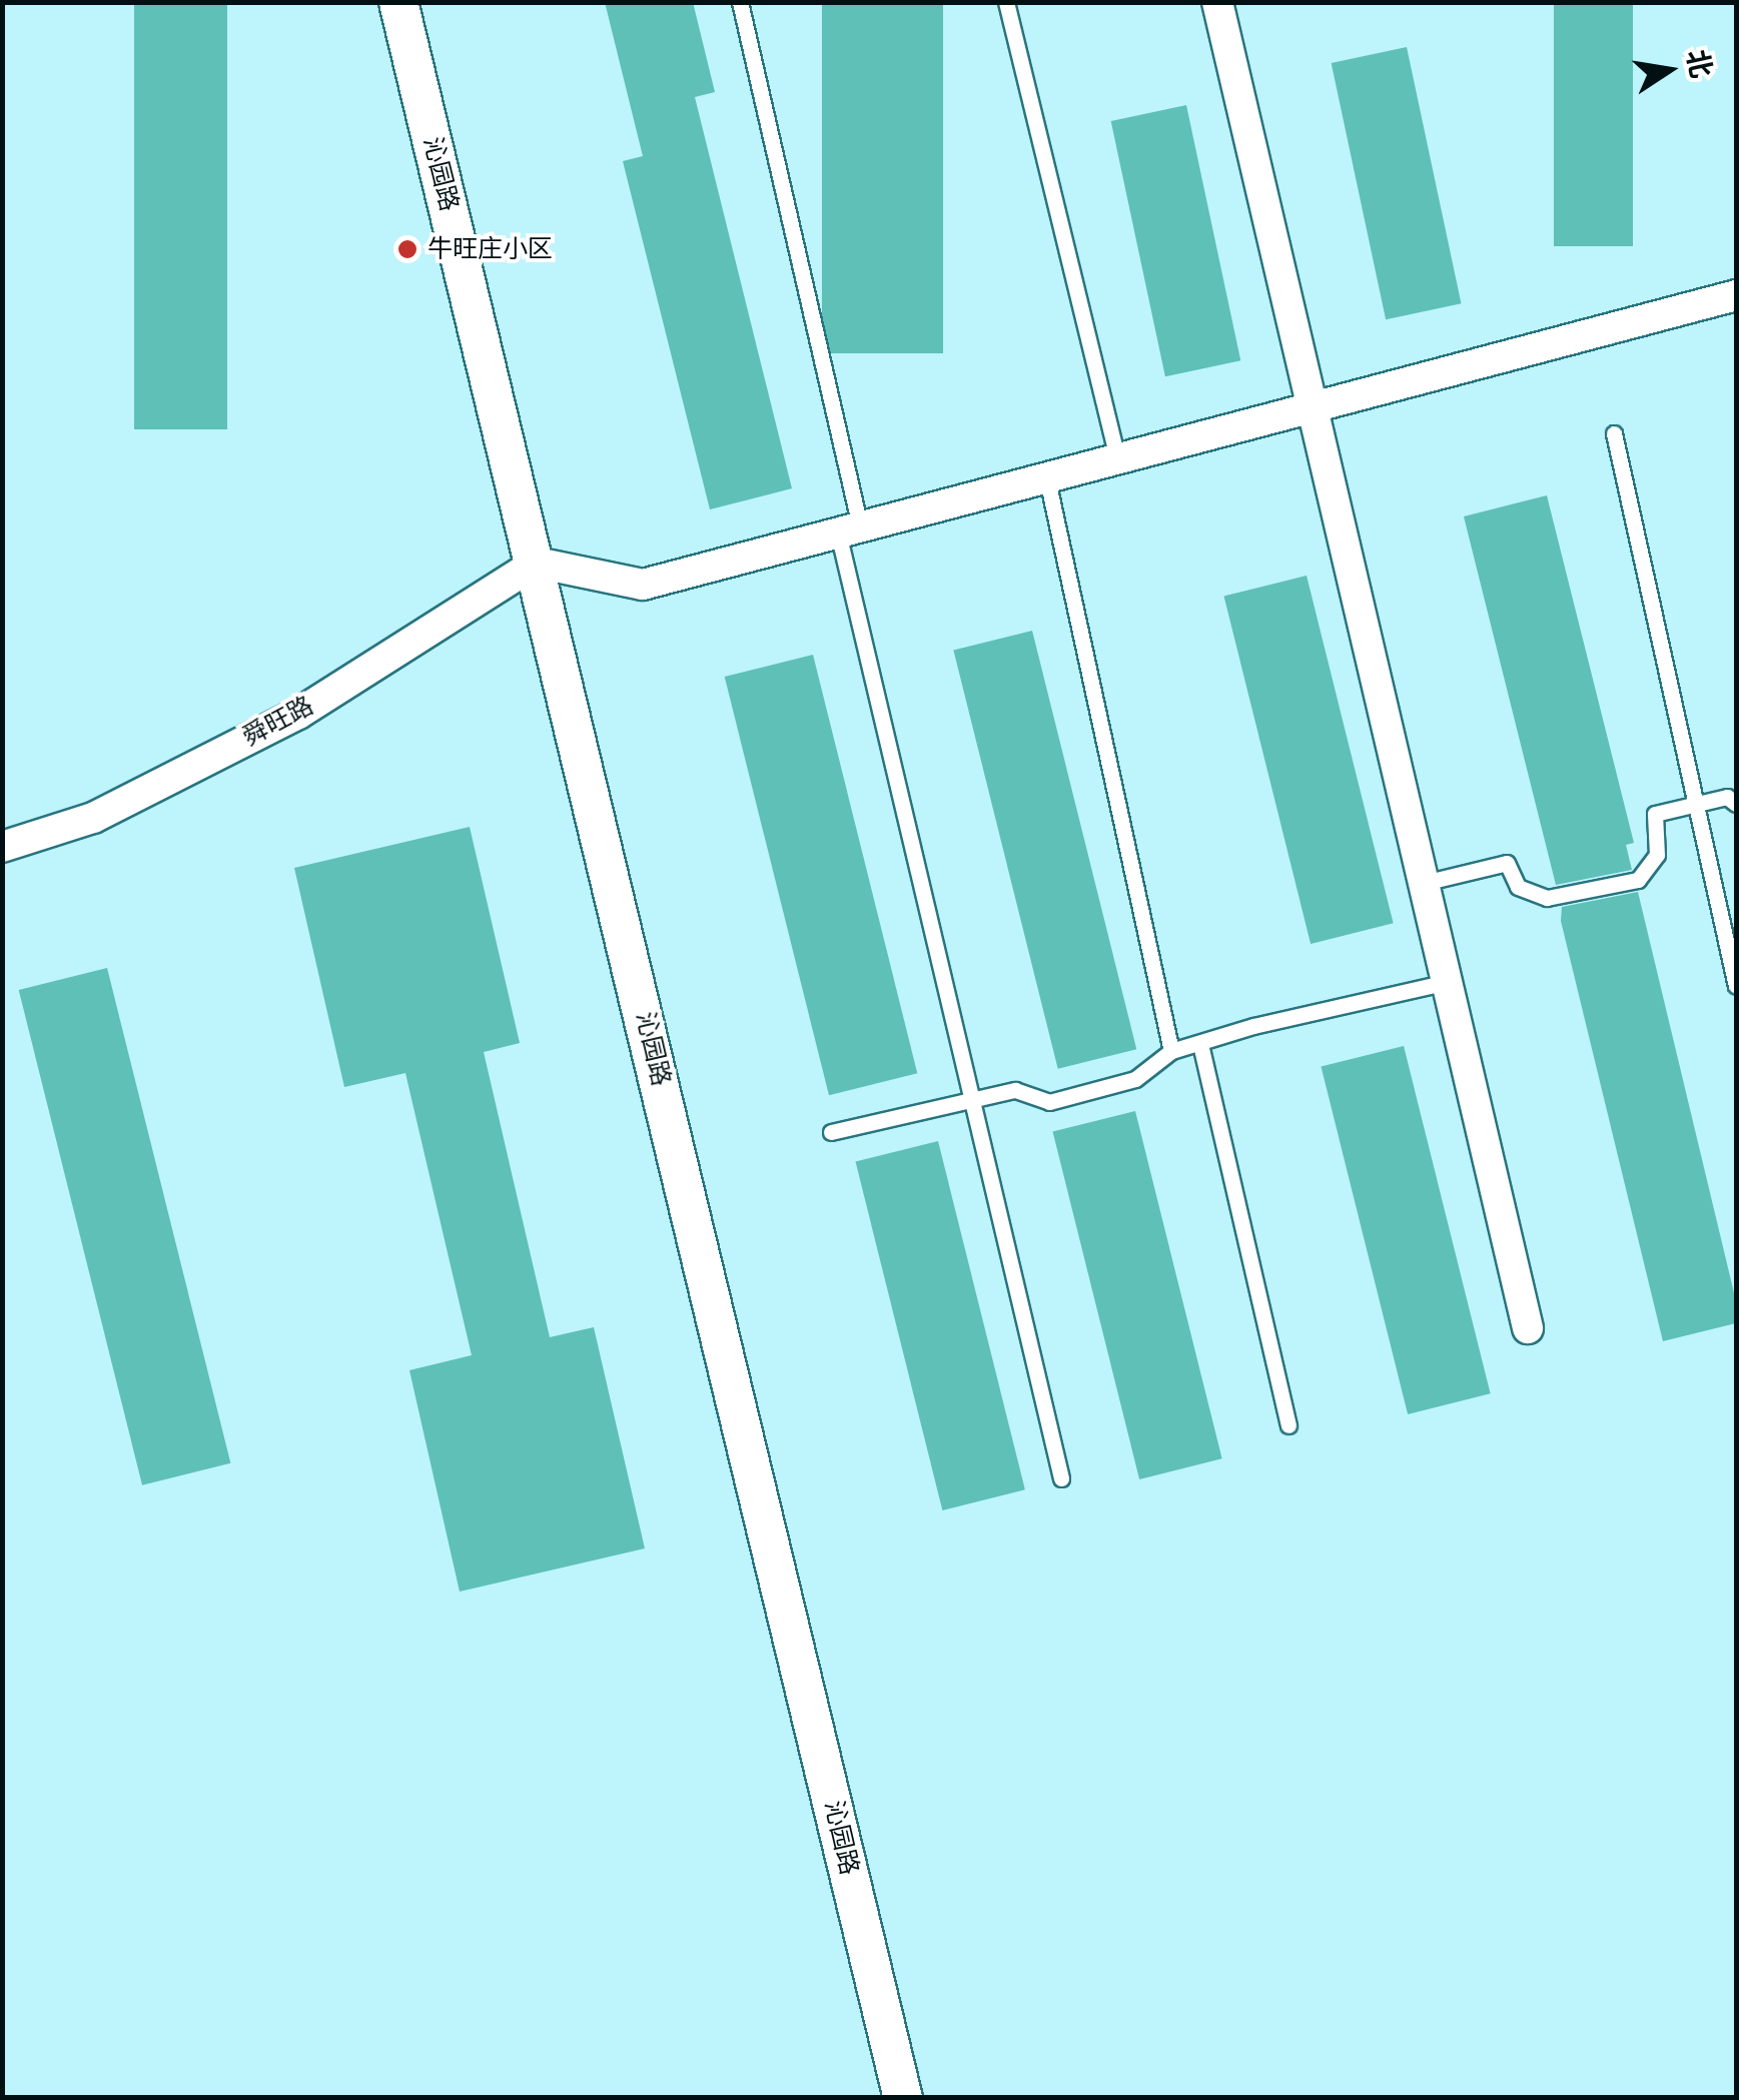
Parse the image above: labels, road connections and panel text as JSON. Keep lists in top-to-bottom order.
{
  "streets": {
    "street": ["沁园路", "舜旺路"]
  },
  "crossings": [
    ["沁园路", "舜旺路"]
  ],
  "places": ["牛旺庄小区"],
  "north": "right"
}
